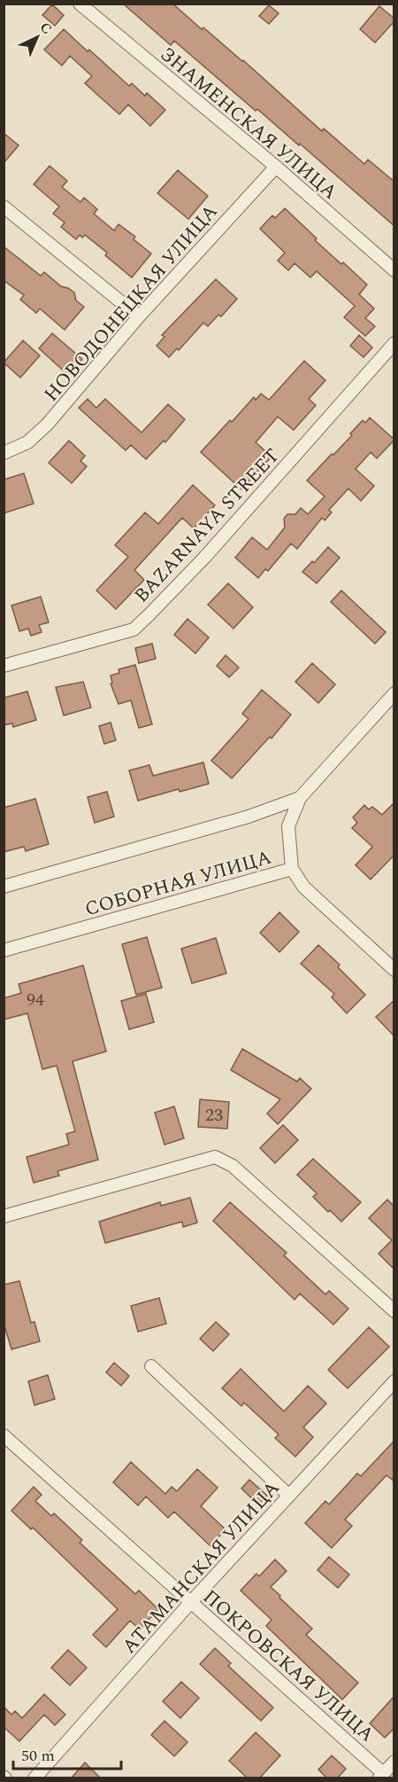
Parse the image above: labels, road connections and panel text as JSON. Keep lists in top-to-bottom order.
{
  "streets": {
    "street": [
      "ЗНАМЕНСКАЯ УЛИЦА",
      "НОВОДОНЕЦКАЯ УЛИЦА",
      "BAZARNAYA STREET",
      "СОБОРНАЯ УЛИЦА",
      "АТАМАНСКАЯ УЛИЦА",
      "ПОКРОВСКАЯ УЛИЦА"
    ]
  },
  "crossings": [
    ["ЗНАМЕНСКАЯ УЛИЦА", "НОВОДОНЕЦКАЯ УЛИЦА"],
    ["АТАМАНСКАЯ УЛИЦА", "ПОКРОВСКАЯ УЛИЦА"]
  ],
  "house_numbers": ["94", "23"],
  "scale_bar": "50 m",
  "north": "top right"
}
